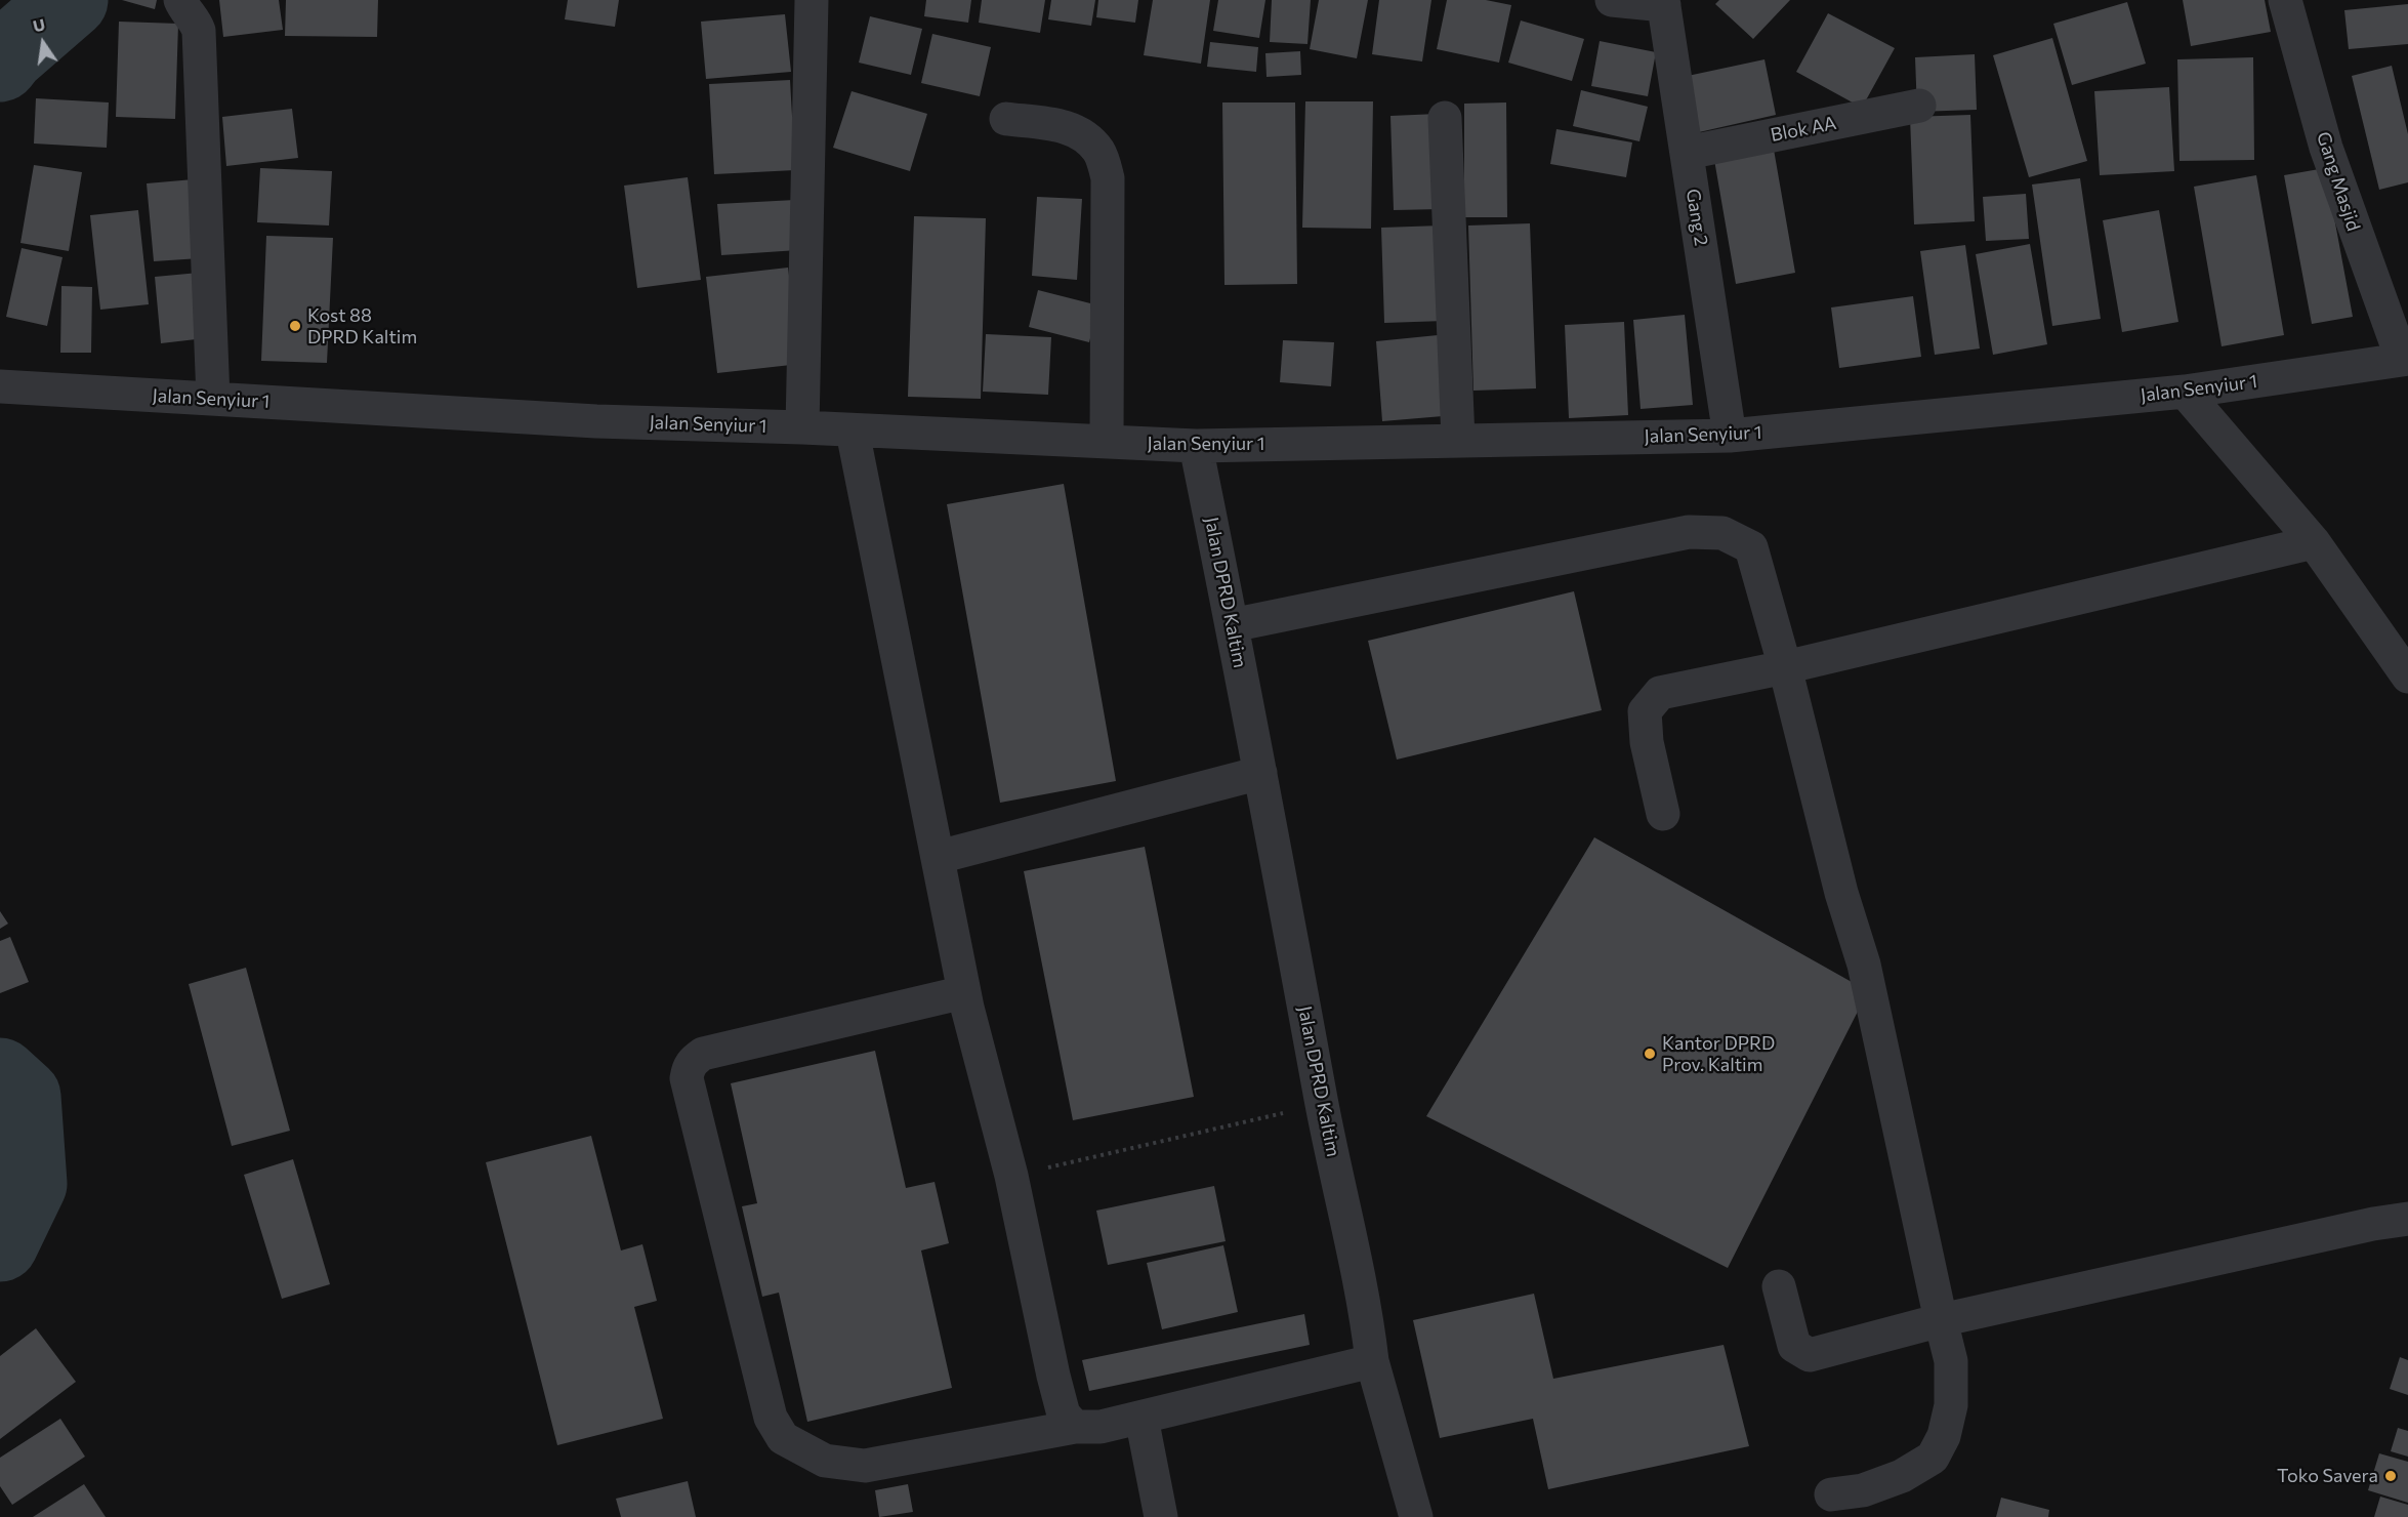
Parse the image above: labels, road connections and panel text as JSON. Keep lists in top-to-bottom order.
{
  "streets": {
    "street": [
      "Blok AA",
      "Gang Masjid",
      "Gang 2",
      "Jalan Senyiur 1",
      "Jalan DPRD Kaltim"
    ]
  },
  "crossings": [
    ["Blok AA", "Gang 2"],
    ["Gang Masjid", "Jalan Senyiur 1"],
    ["Gang 2", "Jalan Senyiur 1"],
    ["Jalan Senyiur 1", "Jalan DPRD Kaltim"]
  ],
  "places": ["Kost 88 DPRD Kaltim", "Kantor DPRD Prov. Kaltim", "Toko Savera"],
  "north": "top"
}
